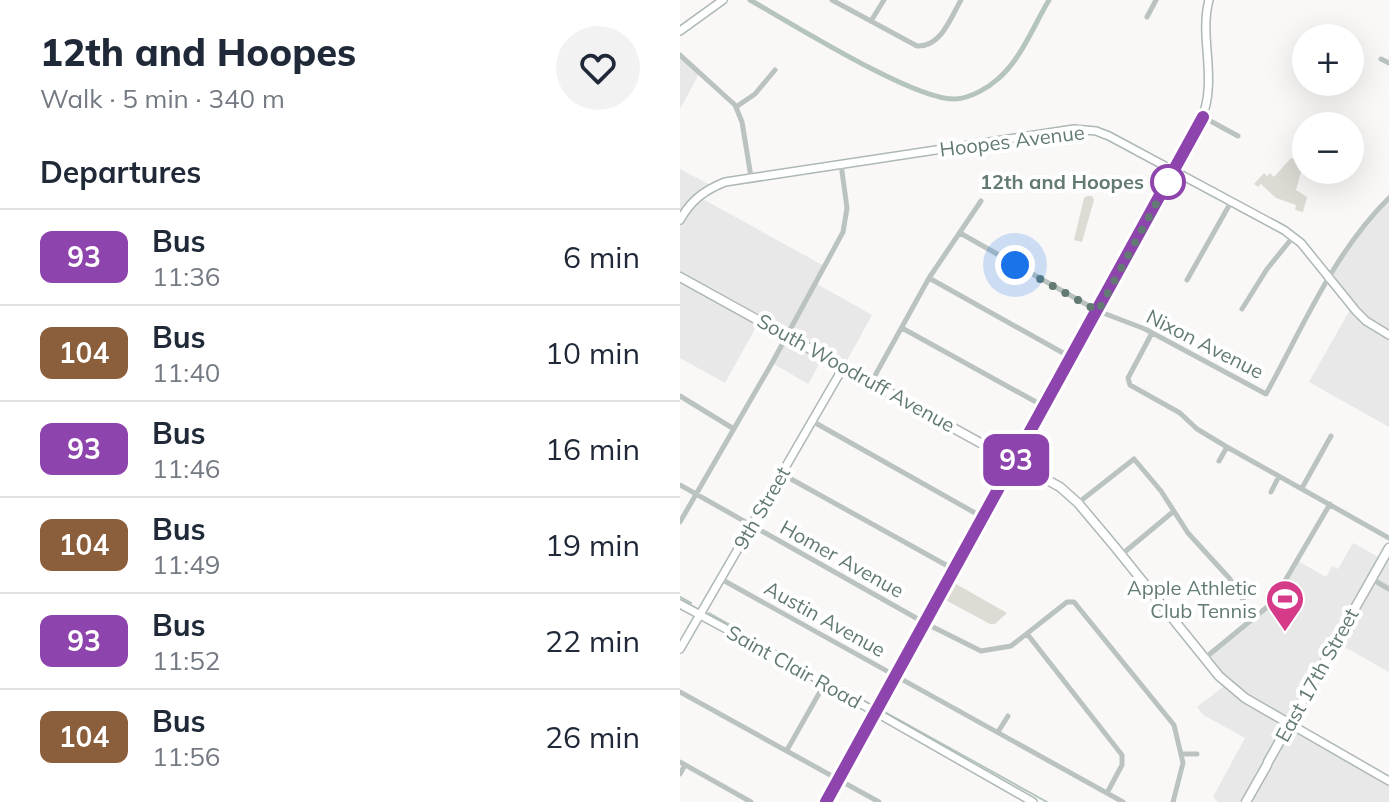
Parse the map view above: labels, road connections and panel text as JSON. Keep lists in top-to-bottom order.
{
  "streets": {
    "main road": ["South Woodruff Avenue", "East 17th Street"],
    "street": [
      "Hoopes Avenue",
      "Nixon Avenue",
      "9th Street",
      "Homer Avenue",
      "Austin Avenue",
      "Saint Clair Road"
    ]
  },
  "crossings": [
    ["Hoopes Avenue", "Nixon Avenue"],
    ["South Woodruff Avenue", "9th Street"],
    ["South Woodruff Avenue", "East 17th Street"],
    ["9th Street", "Homer Avenue"],
    ["9th Street", "Austin Avenue"],
    ["9th Street", "Saint Clair Road"]
  ],
  "places": {
    "other": ["12th and Hoopes"],
    "sports": ["Apple Athletic Club Tennis"]
  },
  "lines": ["bus line 93"],
  "page": {
    "heading": [
      ["12th and Hoopes", "Walk · 5 min · 340 m"],
      "Departures"
    ],
    "on_map": "93",
    "map_buttons": ["+", "−"],
    "list": [
      {
        "mark": "93",
        "name": "Bus",
        "note": "11:36",
        "value": "6 min"
      },
      {
        "mark": "104",
        "name": "Bus",
        "note": "11:40",
        "value": "10 min"
      },
      {
        "mark": "93",
        "name": "Bus",
        "note": "11:46",
        "value": "16 min"
      },
      {
        "mark": "104",
        "name": "Bus",
        "note": "11:49",
        "value": "19 min"
      },
      {
        "mark": "93",
        "name": "Bus",
        "note": "11:52",
        "value": "22 min"
      },
      {
        "mark": "104",
        "name": "Bus",
        "note": "11:56",
        "value": "26 min"
      }
    ]
  }
}
